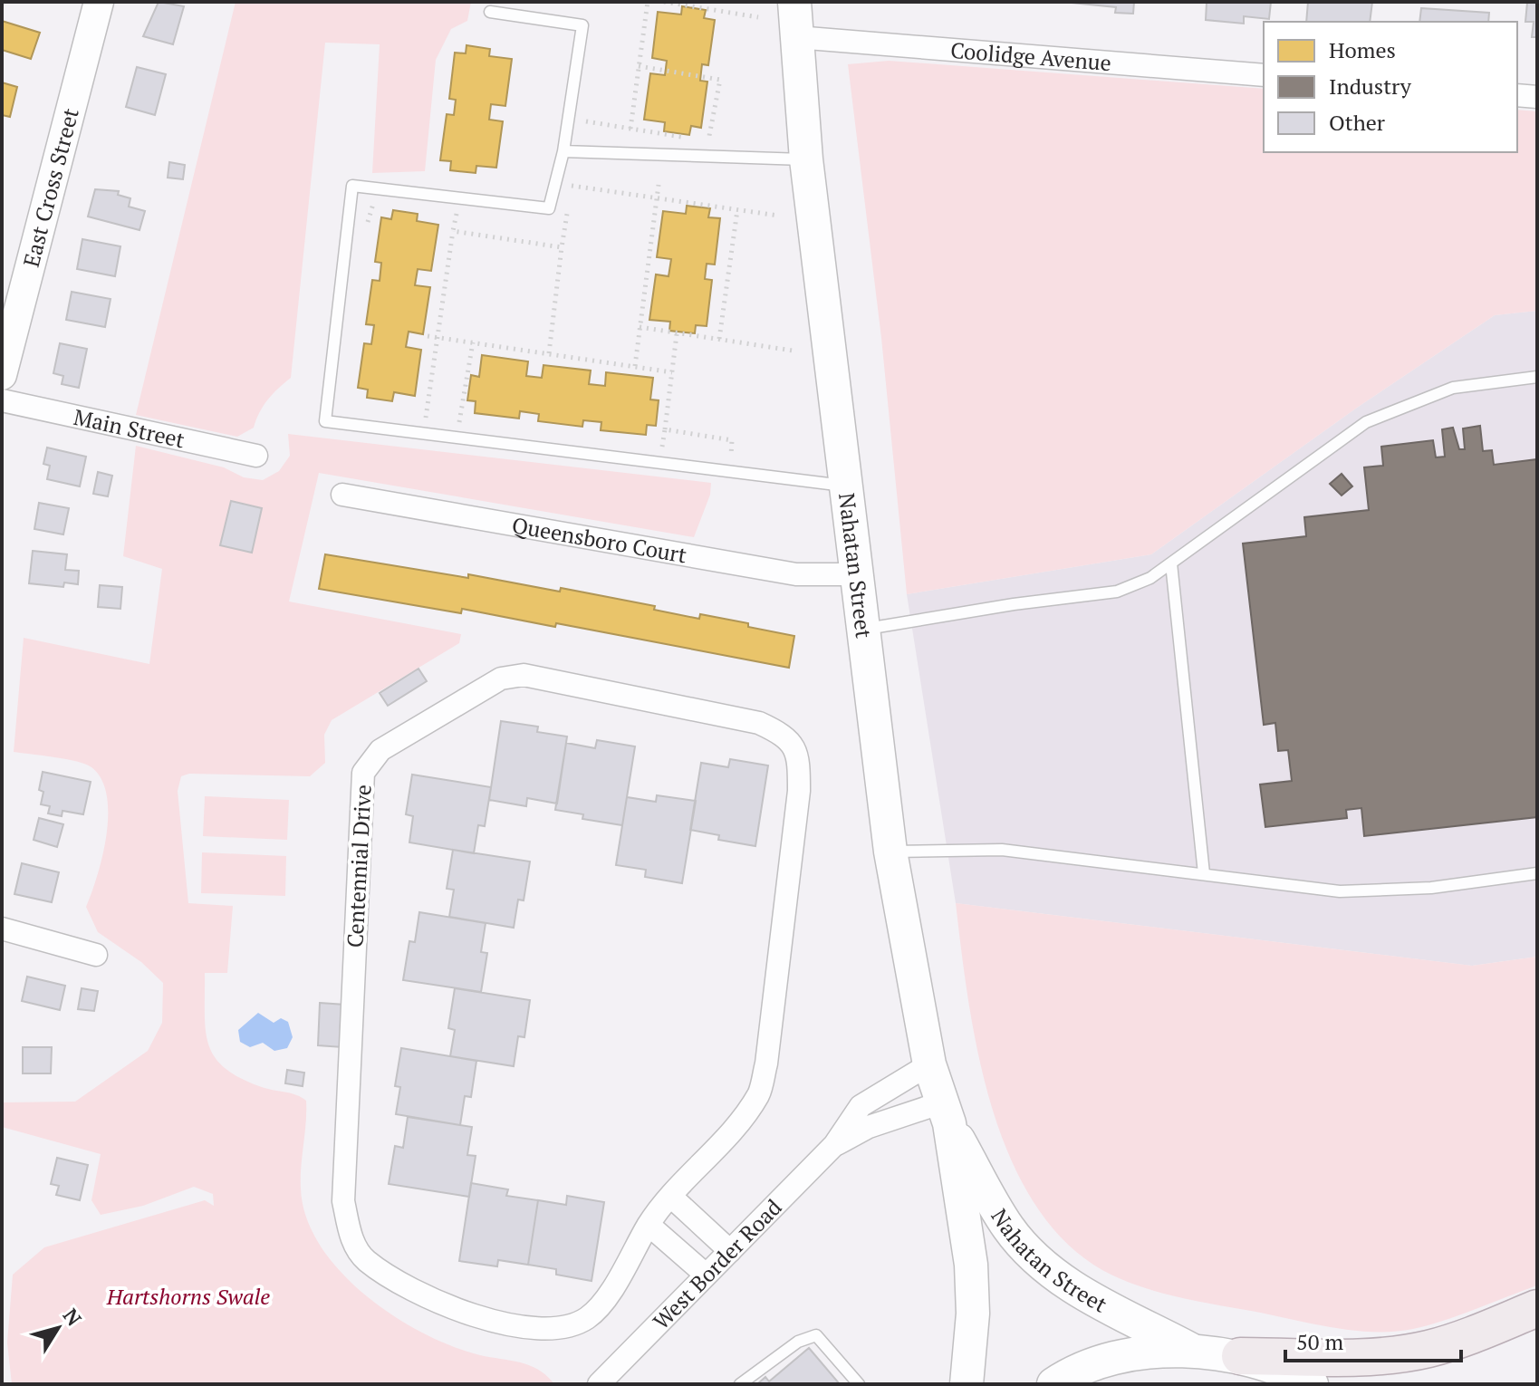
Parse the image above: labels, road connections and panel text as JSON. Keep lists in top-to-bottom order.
{
  "streets": {
    "main road": ["Nahatan Street"],
    "street": [
      "Coolidge Avenue",
      "East Cross Street",
      "Main Street",
      "Queensboro Court",
      "Centennial Drive",
      "West Border Road"
    ]
  },
  "crossings": [
    ["Coolidge Avenue", "Nahatan Street"],
    ["Queensboro Court", "Nahatan Street"]
  ],
  "parks": ["Hartshorns Swale"],
  "legend": ["Homes", "Industry", "Other"],
  "scale_bar": "50 m",
  "north": "top right"
}
